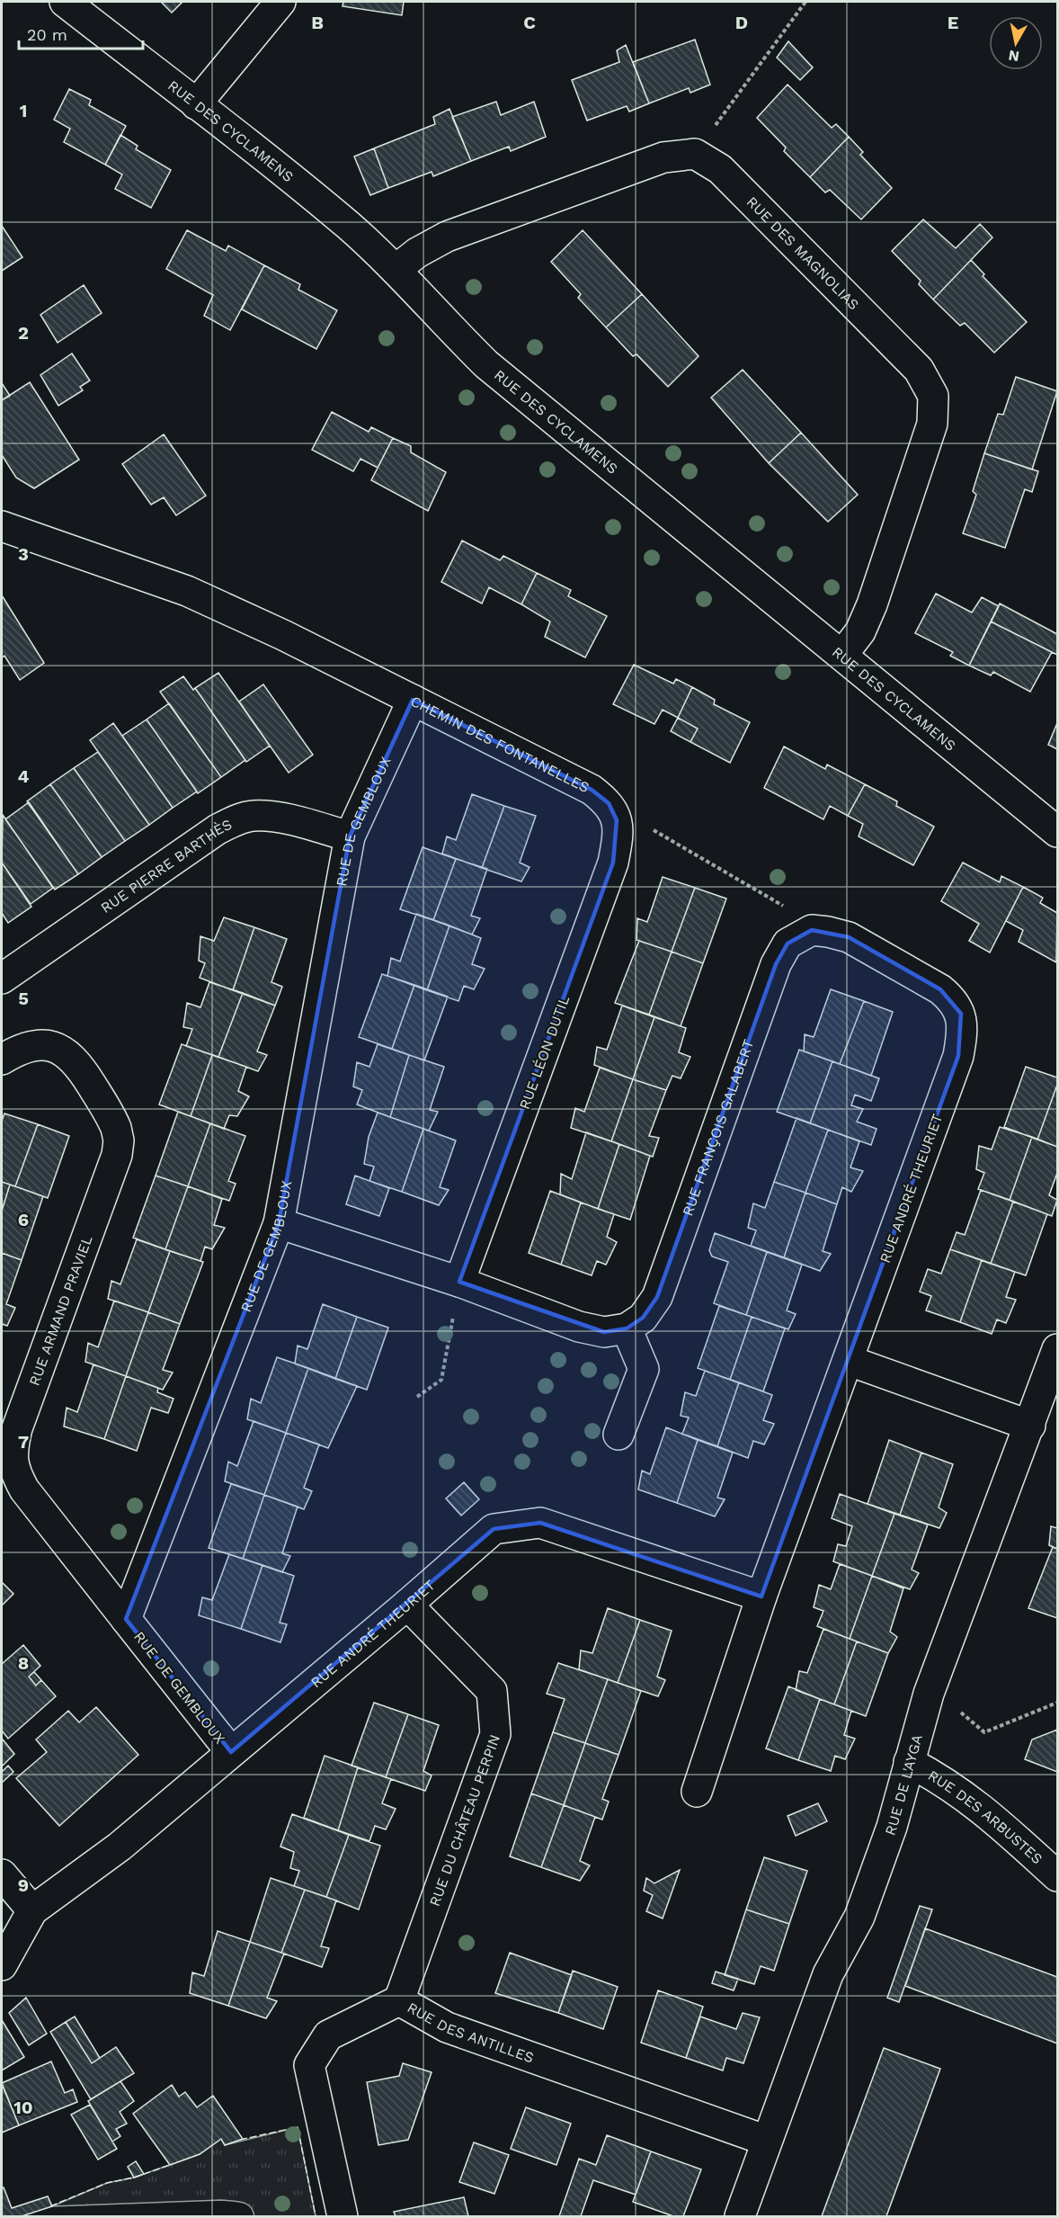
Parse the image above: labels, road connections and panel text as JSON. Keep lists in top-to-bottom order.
{
  "streets": {
    "street": [
      "RUE DES CYCLAMENS",
      "RUE DES MAGNOLIAS",
      "CHEMIN DES FONTANELLES",
      "RUE DE GEMBLOUX",
      "RUE PIERRE BARTHÈS",
      "RUE LÉON DUTIL",
      "RUE FRANÇOIS GALABERT",
      "RUE ANDRÉ THEURIET",
      "RUE ARMAND PRAVIEL",
      "RUE DE L'AYGA",
      "RUE DES ARBUSTES",
      "RUE DU CHÂTEAU PERPIN",
      "RUE DES ANTILLES"
    ]
  },
  "crossings": [
    ["RUE DES CYCLAMENS", "RUE DES MAGNOLIAS"],
    ["CHEMIN DES FONTANELLES", "RUE DE GEMBLOUX"],
    ["CHEMIN DES FONTANELLES", "RUE LÉON DUTIL"],
    ["RUE DE GEMBLOUX", "RUE PIERRE BARTHÈS"],
    ["RUE DE GEMBLOUX", "RUE ANDRÉ THEURIET"],
    ["RUE DE GEMBLOUX", "RUE ARMAND PRAVIEL"],
    ["RUE FRANÇOIS GALABERT", "RUE ANDRÉ THEURIET"],
    ["RUE ANDRÉ THEURIET", "RUE DU CHÂTEAU PERPIN"],
    ["RUE DE L'AYGA", "RUE DES ARBUSTES"],
    ["RUE DE L'AYGA", "RUE DES ANTILLES"],
    ["RUE DU CHÂTEAU PERPIN", "RUE DES ANTILLES"]
  ],
  "scale_bar": "20 m",
  "north": "bottom",
  "grid": {
    "columns": [
      "B",
      "C",
      "D",
      "E"
    ],
    "rows": [
      "1",
      "2",
      "3",
      "4",
      "5",
      "6",
      "7",
      "8",
      "9",
      "10"
    ]
  }
}
